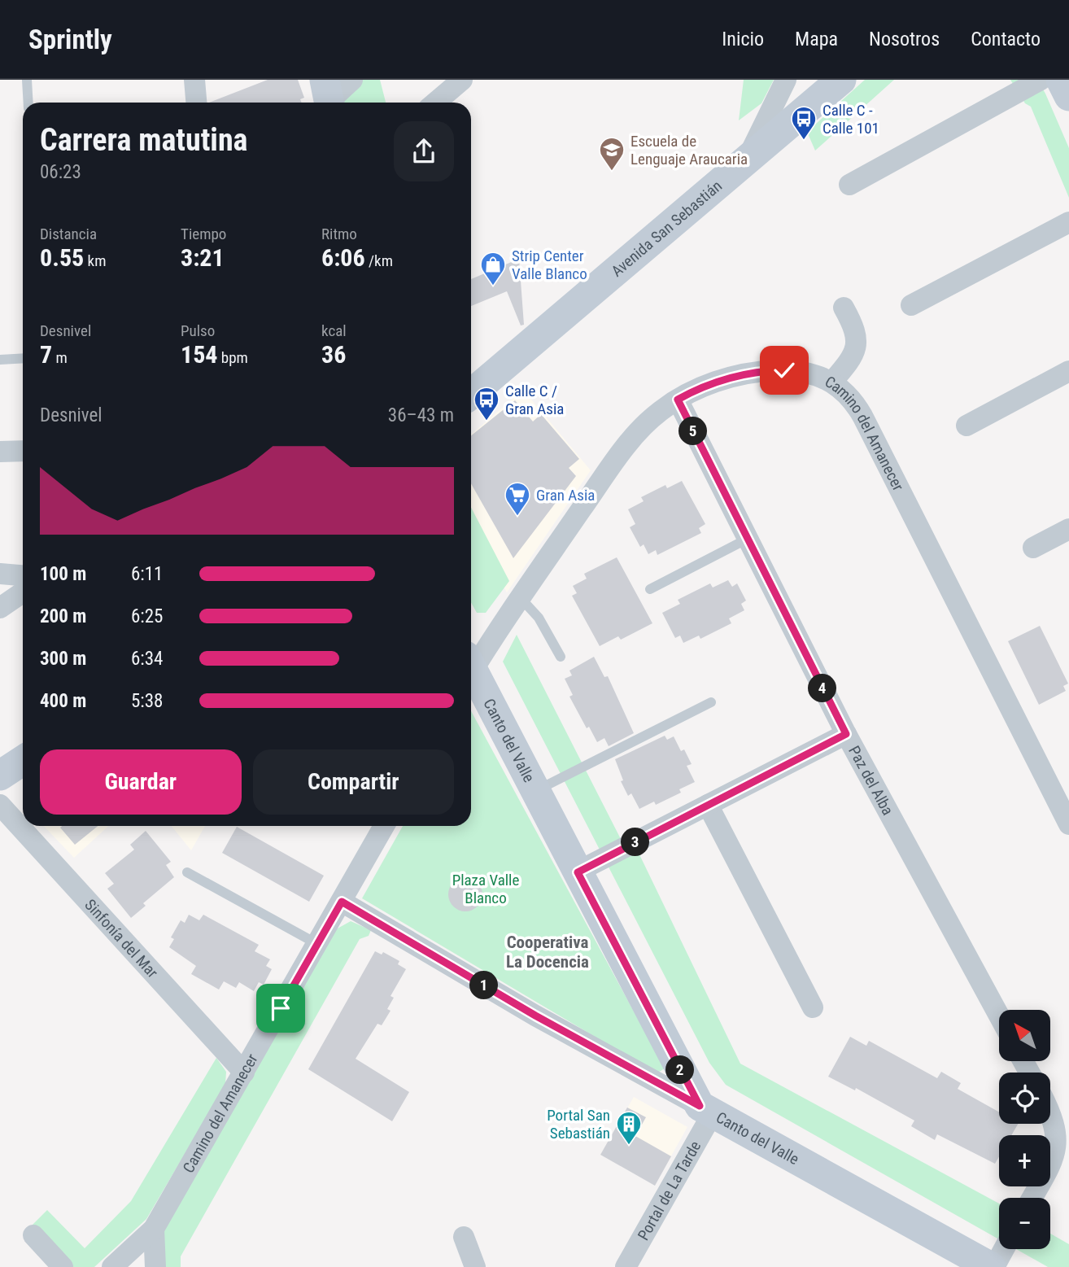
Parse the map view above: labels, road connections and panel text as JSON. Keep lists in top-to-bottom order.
{
  "streets": {
    "street": [
      "Avenida San Sebastián",
      "Camino del Amanecer",
      "Canto del Valle",
      "Paz del Alba",
      "Sinfonía del Mar",
      "Portal de La Tarde"
    ]
  },
  "crossings": [
    ["Camino del Amanecer", "Paz del Alba"],
    ["Camino del Amanecer", "Sinfonía del Mar"],
    ["Canto del Valle", "Portal de La Tarde"]
  ],
  "districts": ["Cooperativa La Docencia"],
  "parks": ["Plaza Valle Blanco"],
  "places": {
    "bus stop": ["Calle C - Calle 101", "Calle C / Gran Asia"],
    "school or university": ["Escuela de Lenguaje Araucaria"],
    "shop": ["Strip Center Valle Blanco"],
    "supermarket": ["Gran Asia"],
    "building": ["Portal San Sebastián"]
  },
  "north": "top left",
  "page": {
    "header": "Sprintly",
    "nav": [
      "Inicio",
      "Mapa",
      "Nosotros",
      "Contacto"
    ],
    "heading": ["Carrera matutina", "06:23"],
    "stats": [
      ["Distancia", "0.55 km"],
      ["Tiempo", "3:21"],
      ["Ritmo", "6:06 /km"],
      ["Desnivel", "7 m"],
      ["Pulso", "154 bpm"],
      ["kcal", "36"]
    ],
    "chart": ["Desnivel", "36–43 m"],
    "pins": [
      "5",
      "4",
      "3",
      "1",
      "2"
    ],
    "list": [
      {
        "name": "100 m",
        "note": "6:11"
      },
      {
        "name": "200 m",
        "note": "6:25"
      },
      {
        "name": "300 m",
        "note": "6:34"
      },
      {
        "name": "400 m",
        "note": "5:38"
      }
    ],
    "buttons": ["Guardar", "Compartir"],
    "map_buttons": ["+", "−"]
  }
}
